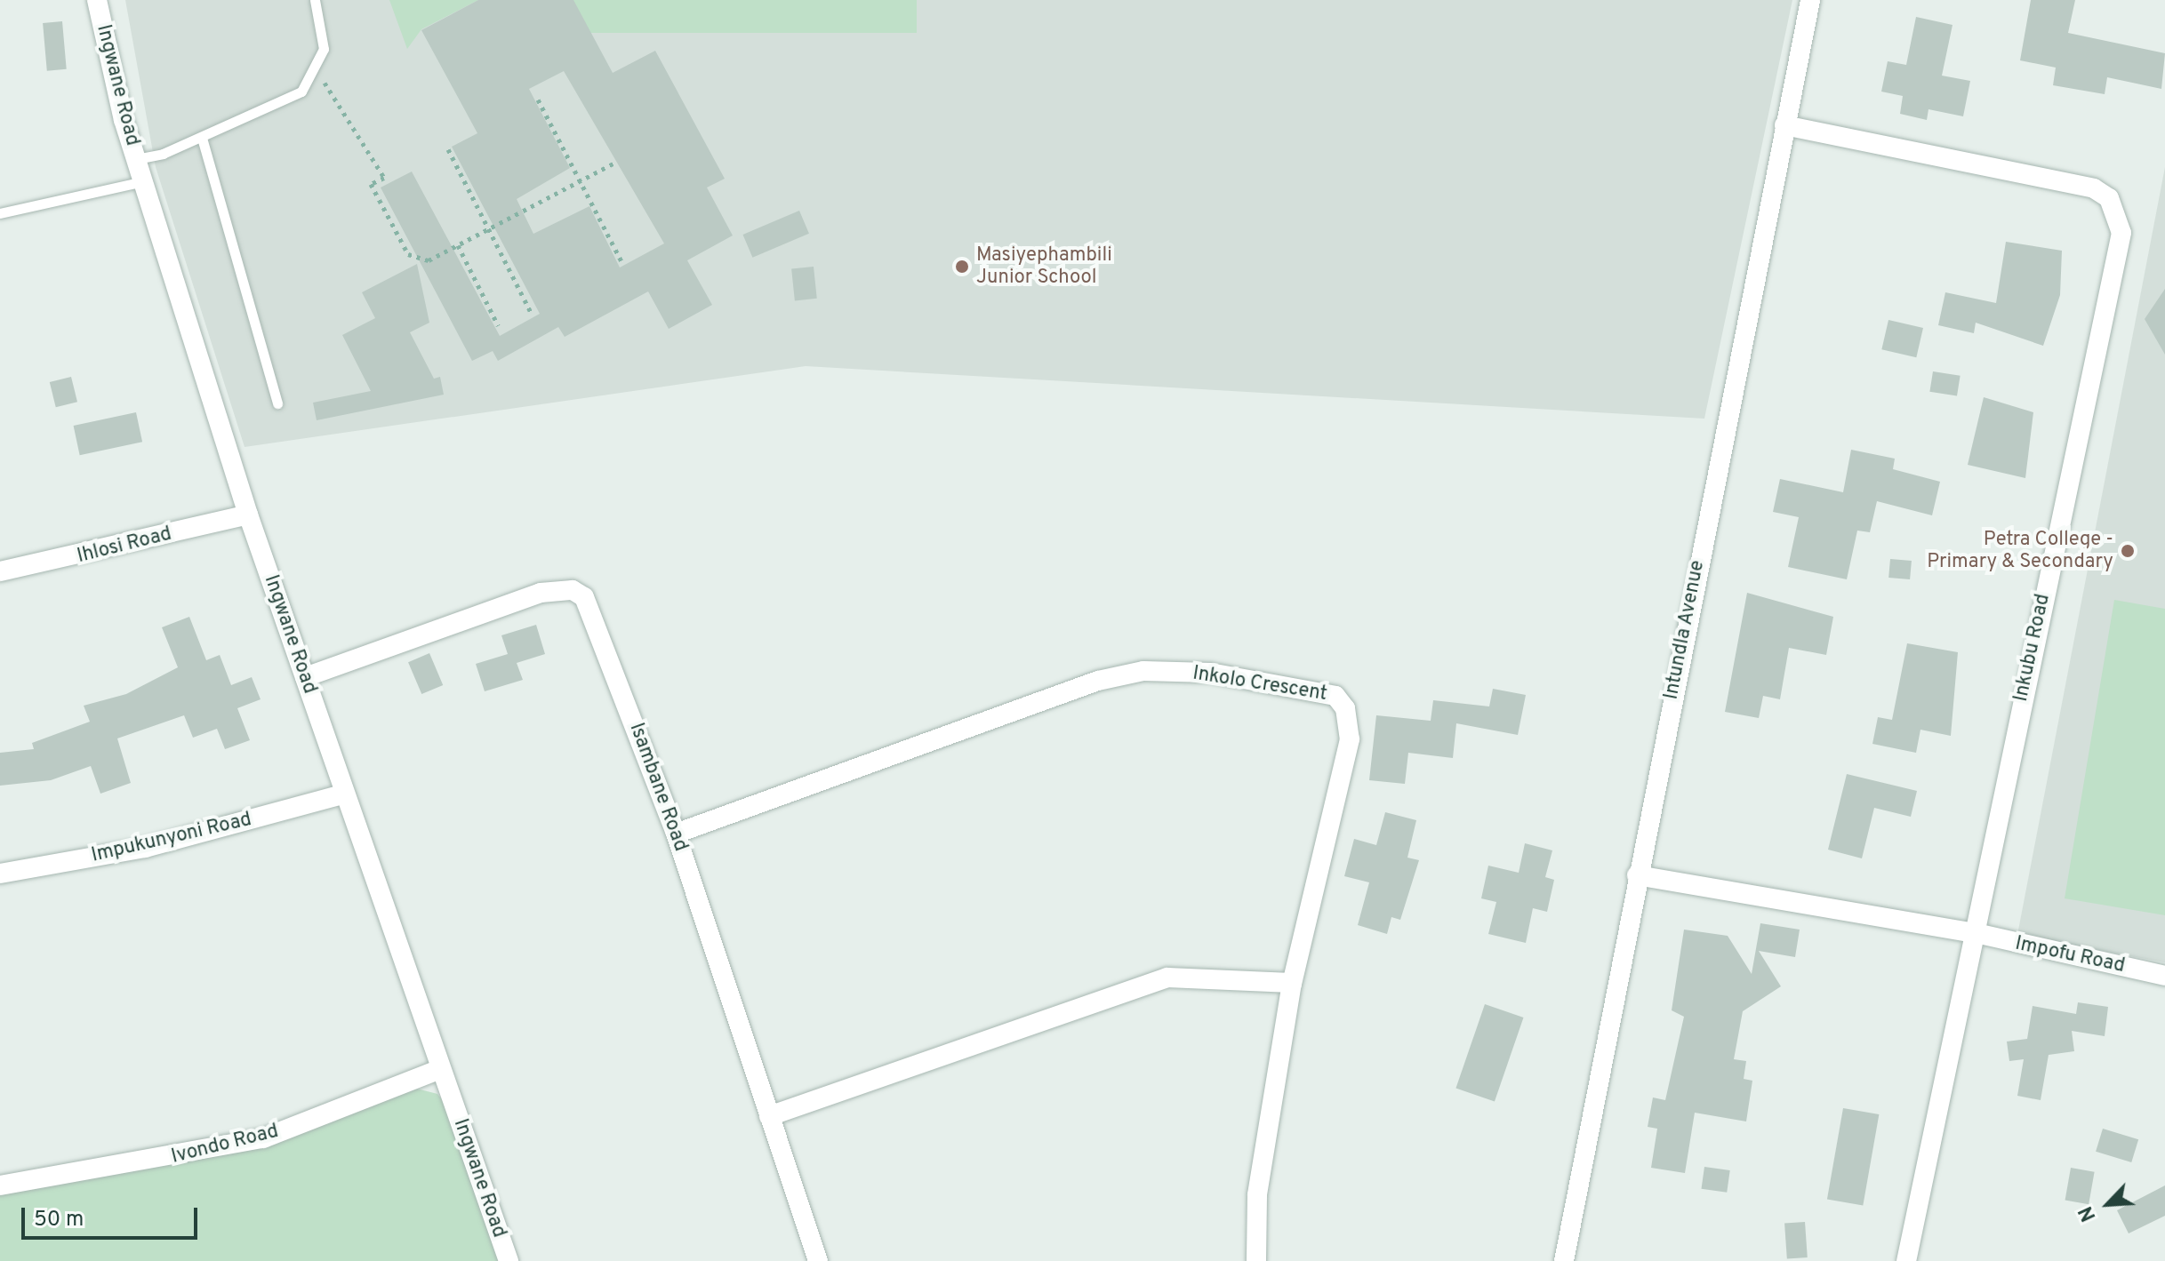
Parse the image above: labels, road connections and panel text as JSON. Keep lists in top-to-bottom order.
{
  "streets": {
    "street": [
      "Ingwane Road",
      "Ihlosi Road",
      "Intundla Avenue",
      "Inkubu Road",
      "Inkolo Crescent",
      "Isambane Road",
      "Impukunyoni Road",
      "Impofu Road",
      "Ivondo Road"
    ]
  },
  "crossings": [
    ["Ingwane Road", "Ihlosi Road"],
    ["Ingwane Road", "Isambane Road"],
    ["Ingwane Road", "Impukunyoni Road"],
    ["Ingwane Road", "Ivondo Road"],
    ["Intundla Avenue", "Inkubu Road"],
    ["Intundla Avenue", "Impofu Road"],
    ["Inkubu Road", "Impofu Road"],
    ["Inkolo Crescent", "Isambane Road"]
  ],
  "places": ["Masiyephambili Junior School", "Petra College - Primary & Secondary"],
  "scale_bar": "50 m",
  "north": "bottom left"
}
